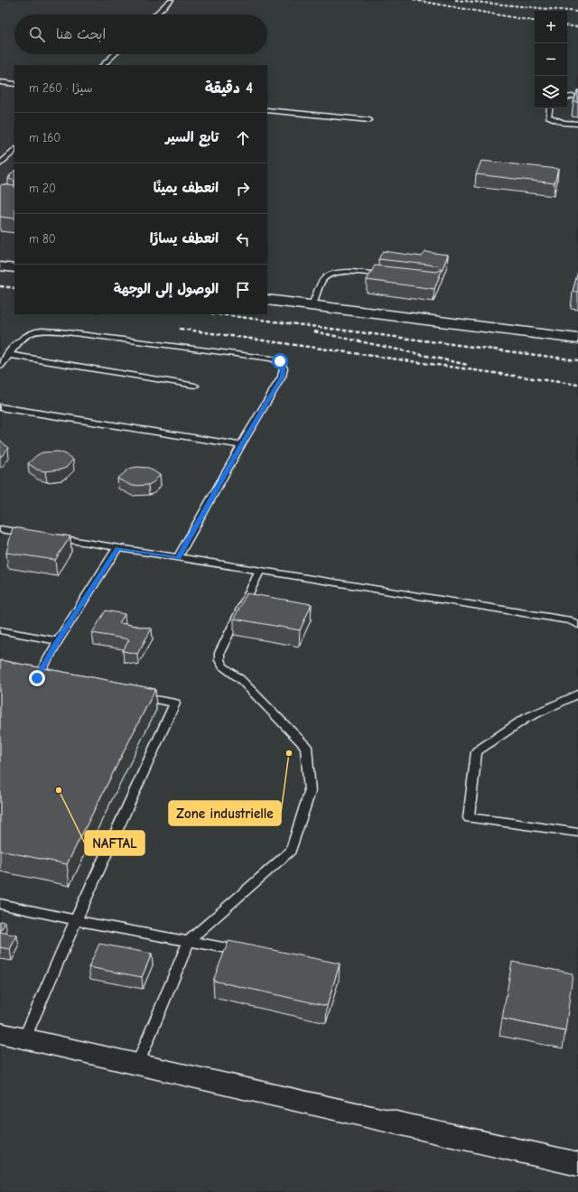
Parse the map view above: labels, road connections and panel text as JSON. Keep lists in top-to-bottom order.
{
  "places": ["Zone industrielle", "NAFTAL"],
  "page": {
    "map_buttons": ["+", "−"],
    "search": "ابحث هنا",
    "heading": ["4 دقيقة", "سيرًا · 260 m"],
    "list": [
      ["تابع السير", "160 m"],
      ["انعطف يمينًا", "20 m"],
      ["انعطف يسارًا", "80 m"],
      "الوصول إلى الوجهة"
    ]
  }
}
